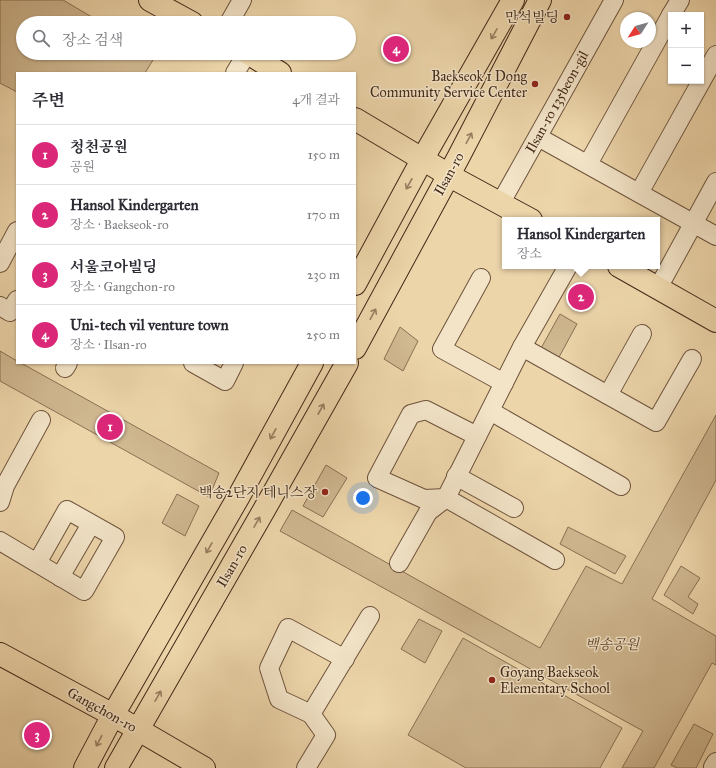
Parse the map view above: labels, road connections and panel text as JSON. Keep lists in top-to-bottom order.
{
  "streets": {
    "main road": ["Ilsan-ro", "Gangchon-ro"],
    "street": ["Ilsan-ro 135beon-gil"]
  },
  "crossings": [
    ["Ilsan-ro", "Gangchon-ro"]
  ],
  "parks": ["백송공원"],
  "places": [
    "만석빌딩",
    "Baekseok 1 Dong Community Service Center",
    "백송2단지 테니스장",
    "Goyang Baekseok Elementary School"
  ],
  "north": "bottom left",
  "page": {
    "map_buttons": ["+", "−"],
    "search": "장소 검색",
    "pins": [
      "4",
      "2",
      "1",
      "3"
    ],
    "heading": ["주변", "4개 결과"],
    "list": [
      {
        "mark": "1",
        "name": "청천공원",
        "note": "공원",
        "value": "150 m"
      },
      {
        "mark": "2",
        "name": "Hansol Kindergarten",
        "note": "장소 · Baekseok-ro",
        "value": "170 m"
      },
      {
        "mark": "3",
        "name": "서울코아빌딩",
        "note": "장소 · Gangchon-ro",
        "value": "230 m"
      },
      {
        "mark": "4",
        "name": "Uni-tech vil venture town",
        "note": "장소 · Ilsan-ro",
        "value": "250 m"
      }
    ],
    "popup": ["Hansol Kindergarten", "장소"]
  }
}
